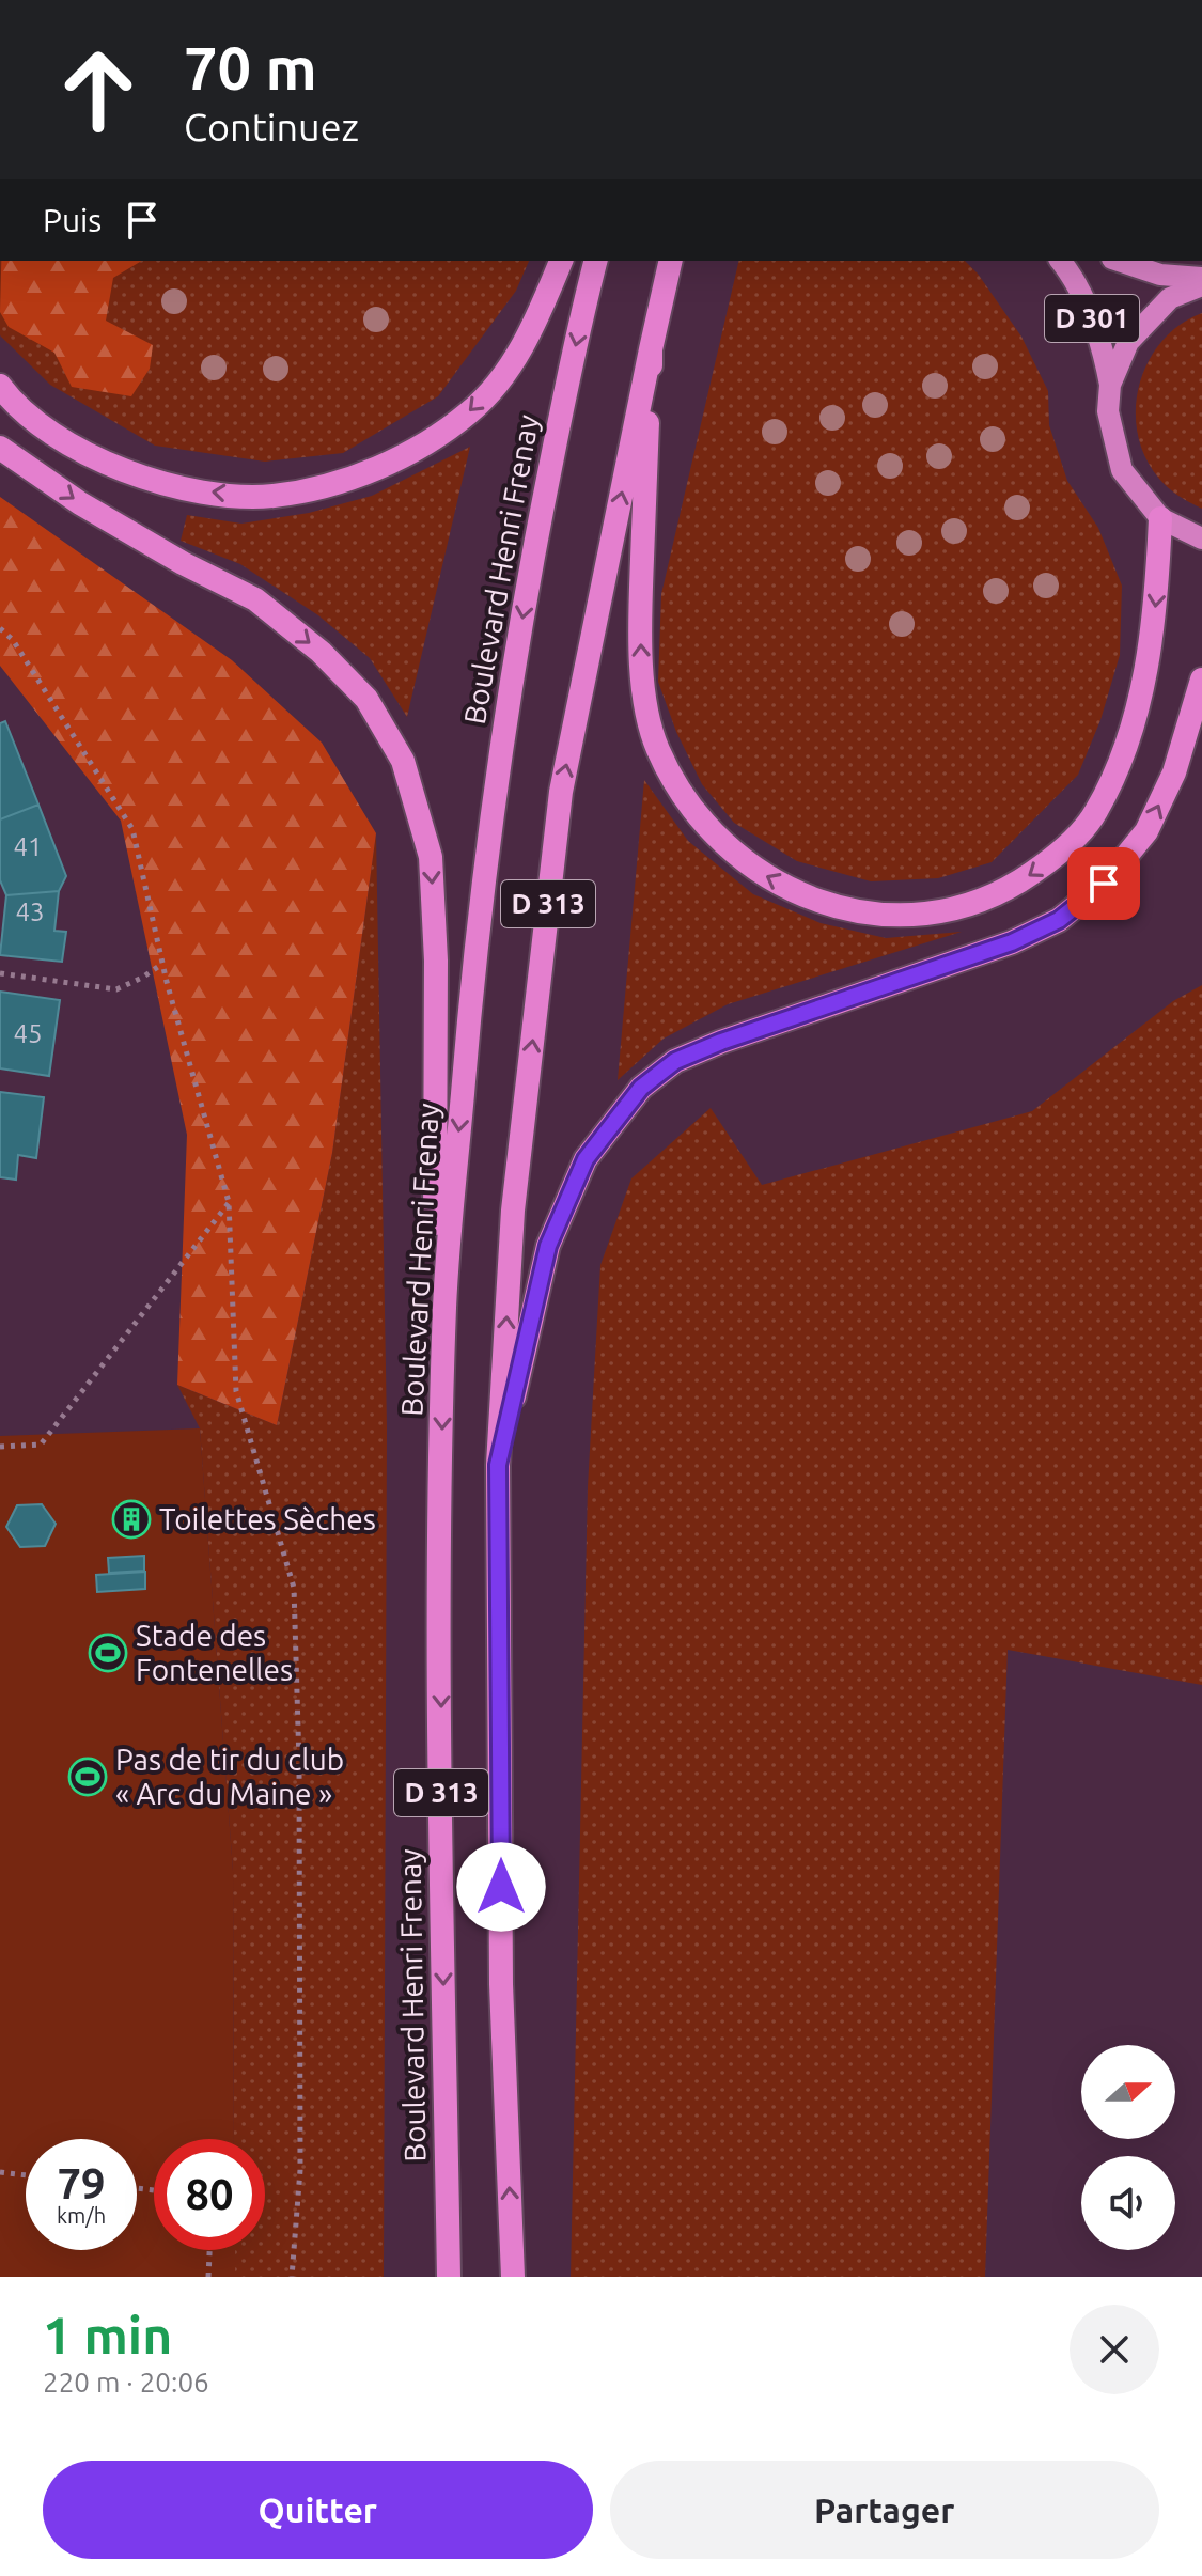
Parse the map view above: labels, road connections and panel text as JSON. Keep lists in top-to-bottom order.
{
  "streets": {
    "highway": ["Boulevard Henri Frenay", "D 313"],
    "main road": ["D 301"]
  },
  "places": {
    "building": ["Toilettes Sèches"],
    "sports": ["Stade des Fontenelles", "Pas de tir du club « Arc du Maine »"]
  },
  "house_numbers": ["41", "43", "45"],
  "north": "right",
  "page": {
    "turn": ["70 m", "Continuez"],
    "then": "Puis",
    "speed": "79 km/h",
    "limit": "80",
    "heading": ["1 min", "220 m · 20:06"],
    "buttons": ["Quitter", "Partager"]
  }
}
